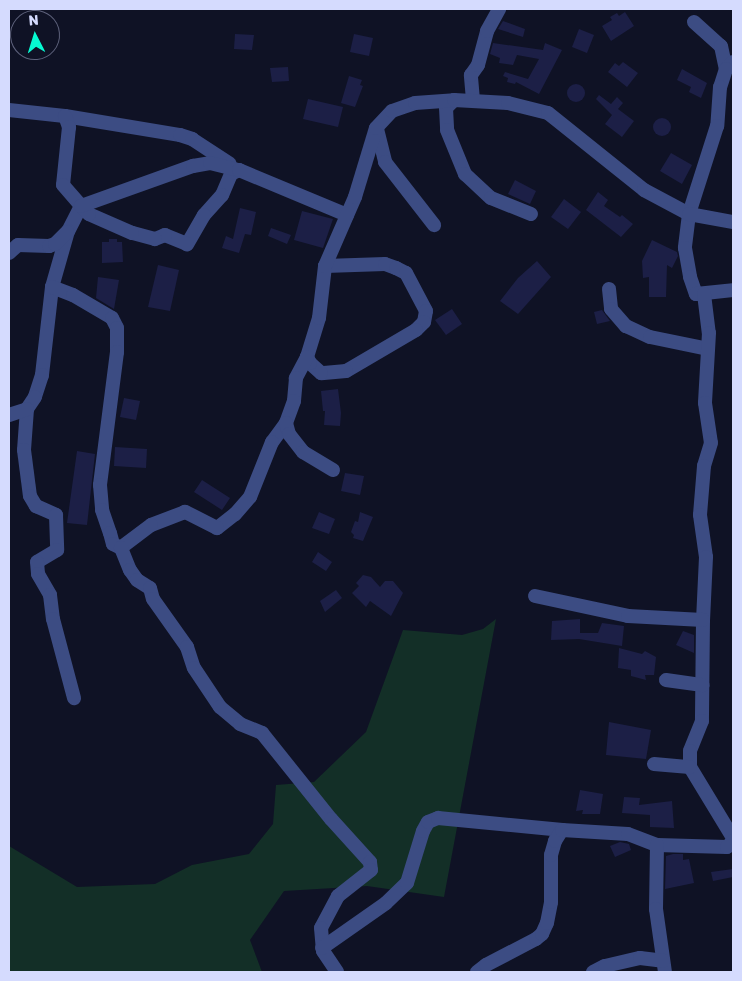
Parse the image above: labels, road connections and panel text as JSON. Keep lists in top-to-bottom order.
{
  "north": "top"
}
